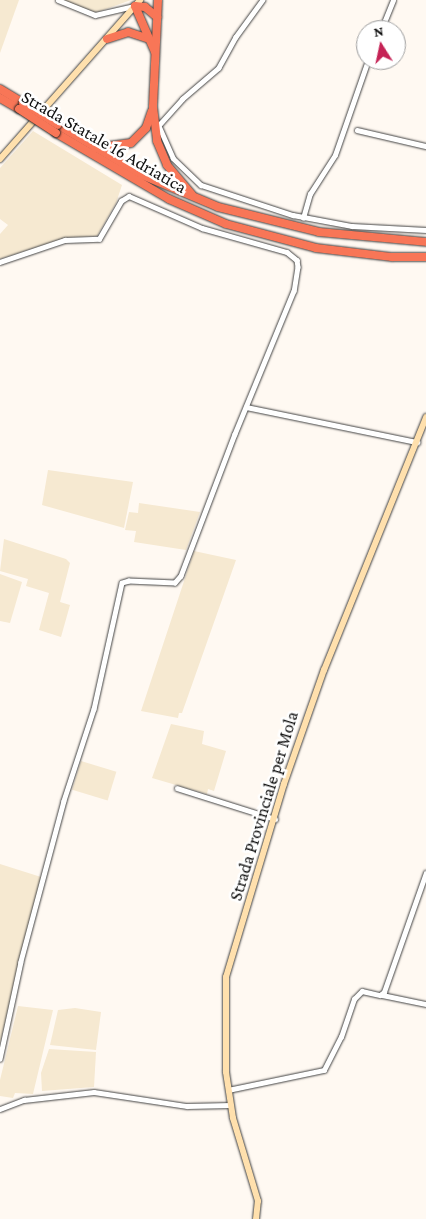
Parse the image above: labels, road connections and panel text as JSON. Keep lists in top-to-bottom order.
{
  "streets": {
    "highway": ["Strada Statale 16 Adriatica"],
    "street": ["Strada Provinciale per Mola"]
  },
  "north": "top"
}
